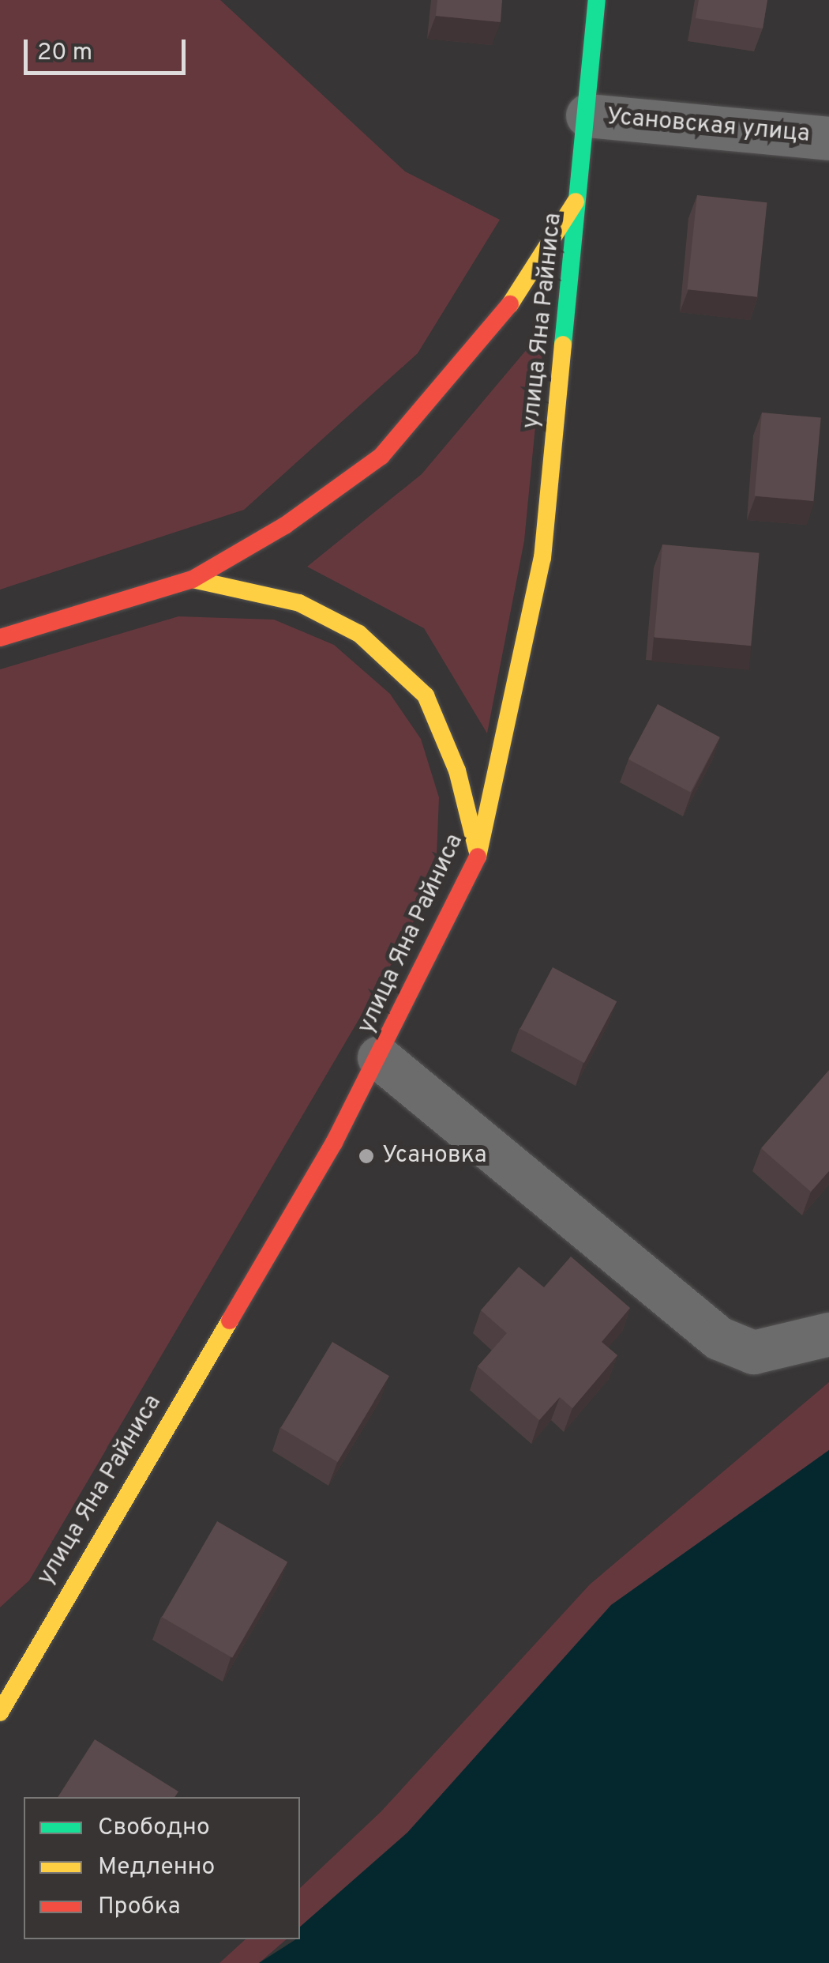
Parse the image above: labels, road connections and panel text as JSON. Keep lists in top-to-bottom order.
{
  "streets": {
    "street": ["Усановская улица", "улица Яна Райниса"]
  },
  "crossings": [
    ["Усановская улица", "улица Яна Райниса"]
  ],
  "places": ["Усановка"],
  "legend": ["Свободно", "Медленно", "Пробка"],
  "scale_bar": "20 m"
}
